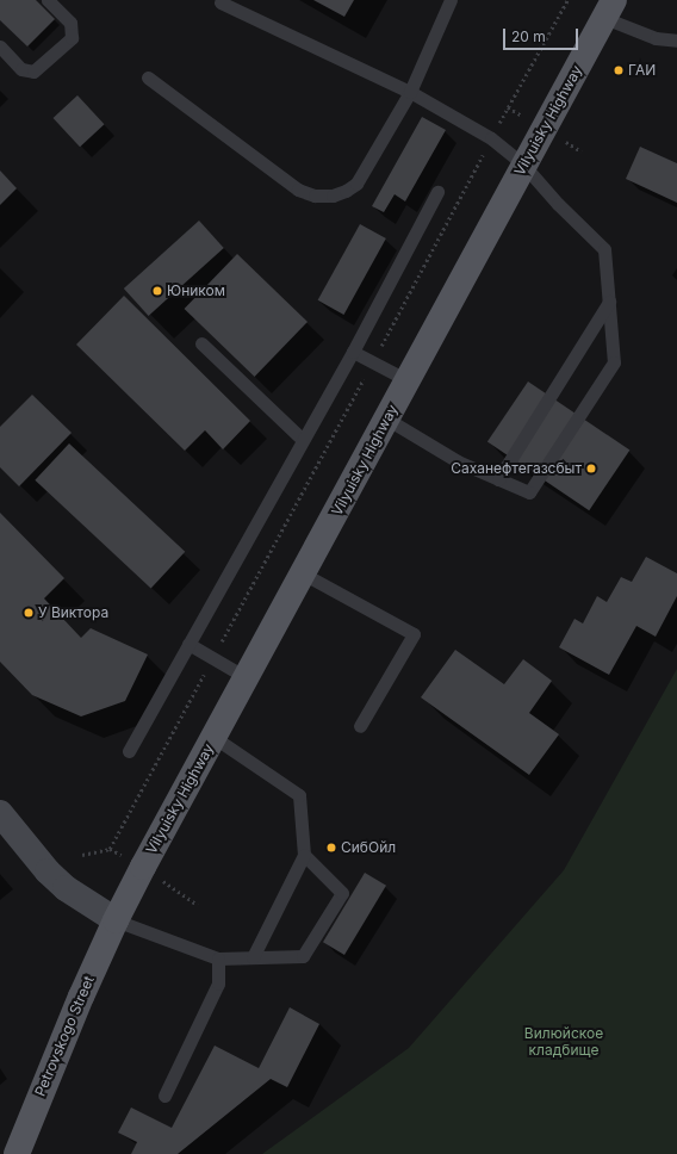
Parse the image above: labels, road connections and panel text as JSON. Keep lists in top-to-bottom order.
{
  "streets": {
    "main road": ["Vilyuisky Highway", "Petrovskogo Street"]
  },
  "crossings": [
    ["Vilyuisky Highway", "Petrovskogo Street"]
  ],
  "parks": ["Вилюйское кладбище"],
  "places": [
    "ГАИ",
    "Юником",
    "Саханефтегазсбыт",
    "У Виктора",
    "СибОйл"
  ],
  "scale_bar": "20 m"
}
